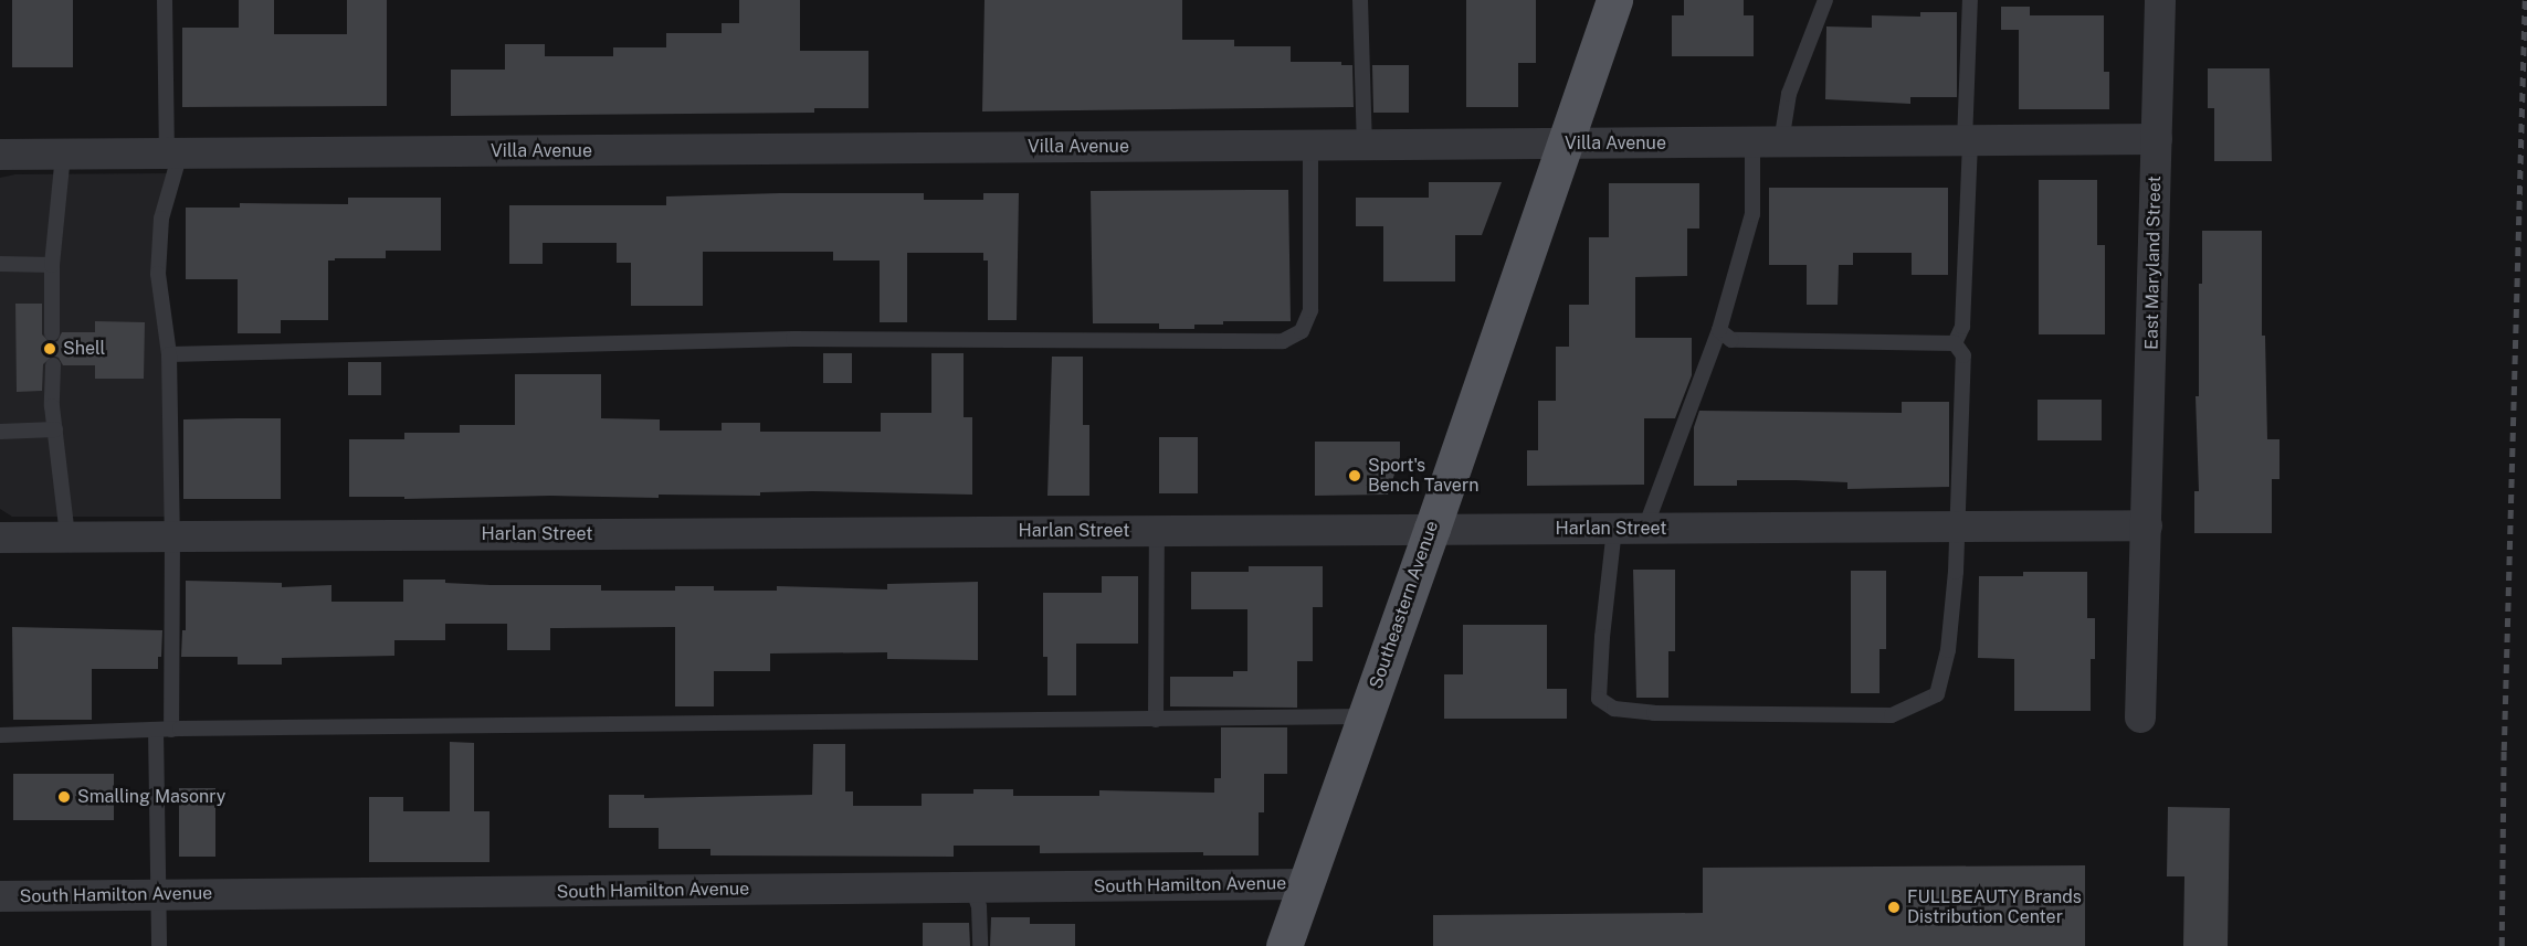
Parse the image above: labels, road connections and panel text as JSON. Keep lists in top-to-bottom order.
{
  "streets": {
    "main road": ["Southeastern Avenue"],
    "street": [
      "Villa Avenue",
      "East Maryland Street",
      "Harlan Street",
      "South Hamilton Avenue"
    ]
  },
  "crossings": [
    ["Villa Avenue", "East Maryland Street"],
    ["Villa Avenue", "Southeastern Avenue"],
    ["East Maryland Street", "Harlan Street"],
    ["Harlan Street", "Southeastern Avenue"],
    ["Southeastern Avenue", "South Hamilton Avenue"]
  ],
  "places": [
    "Shell",
    "Sport's Bench Tavern",
    "Smalling Masonry",
    "FULLBEAUTY Brands Distribution Center"
  ]
}
